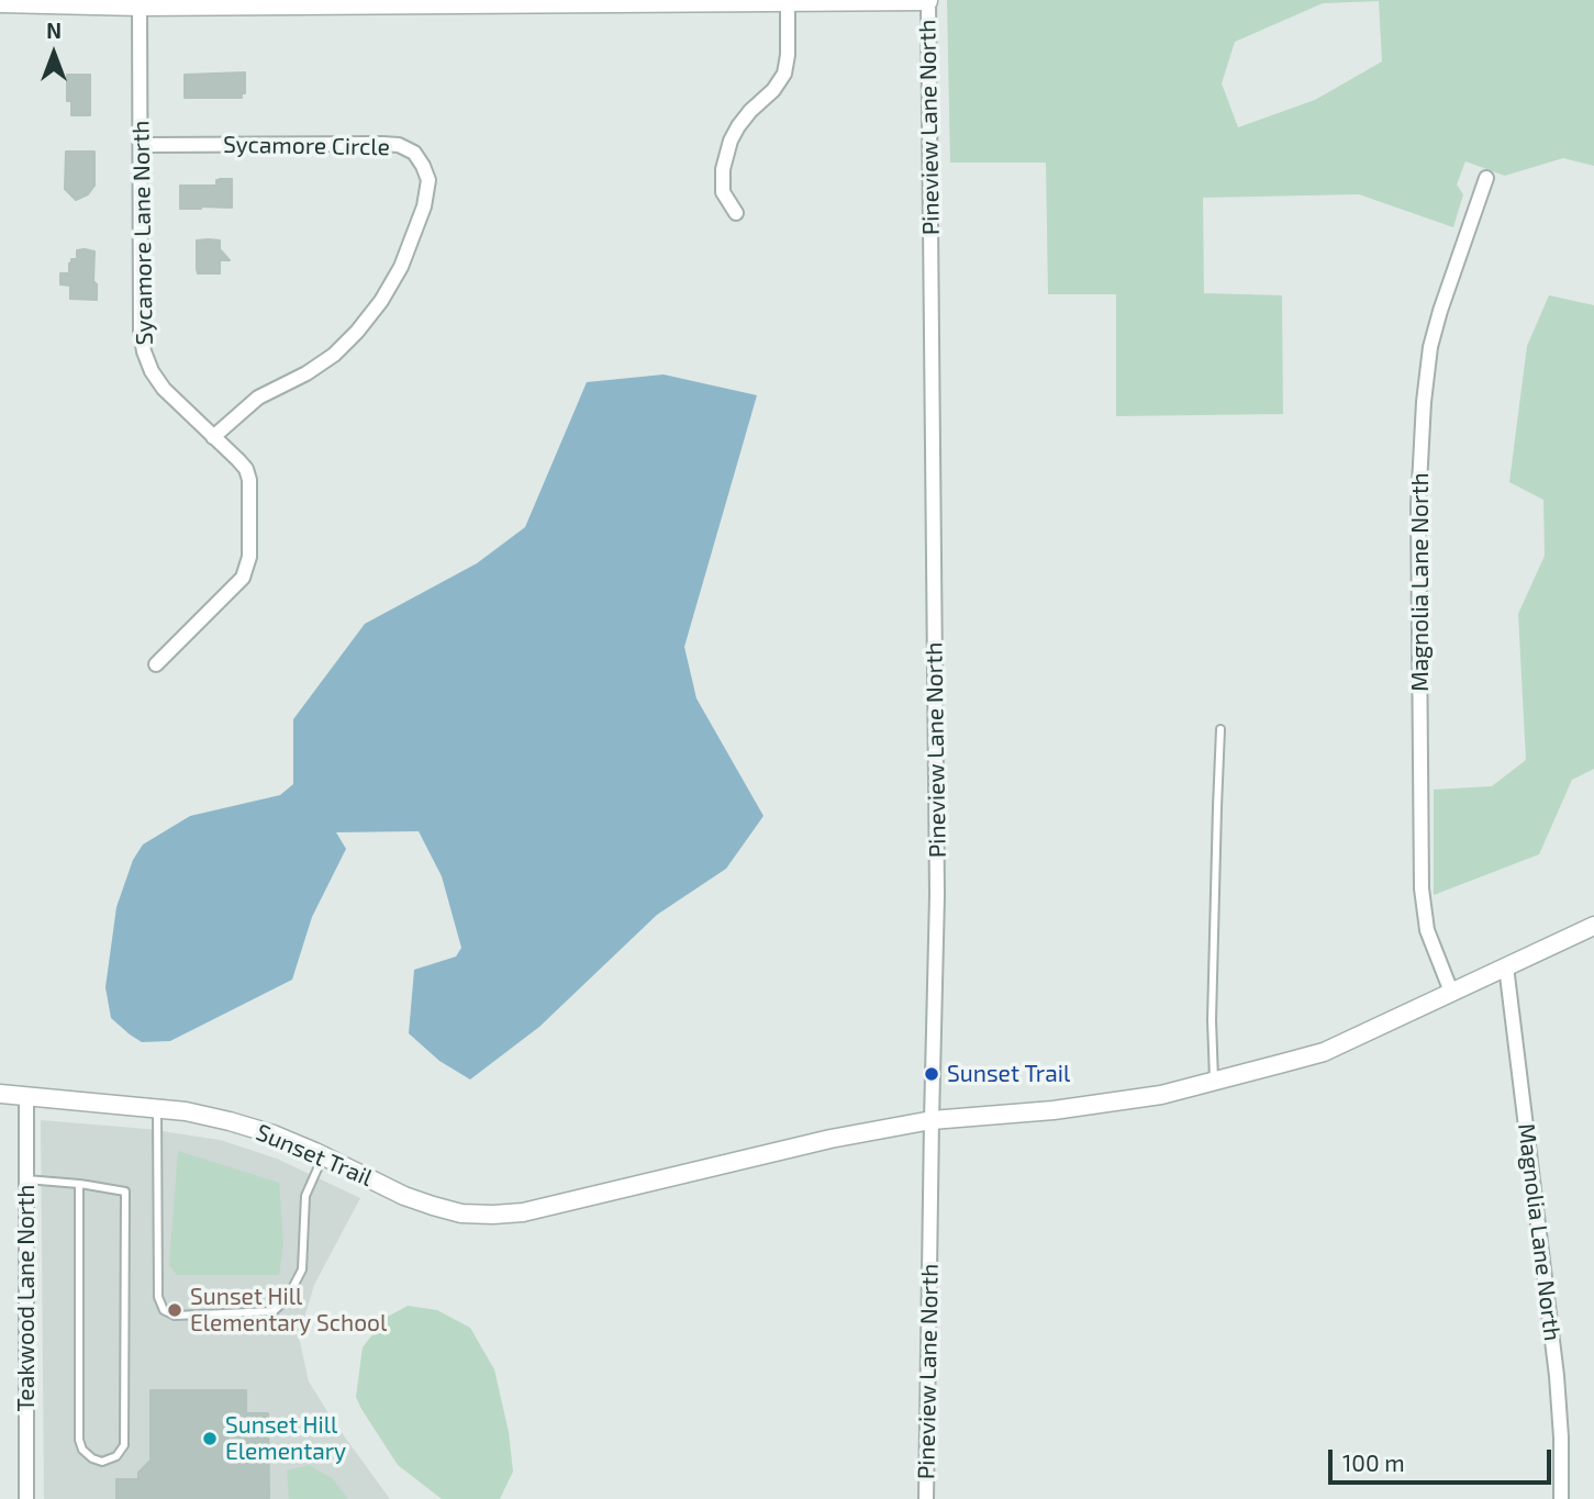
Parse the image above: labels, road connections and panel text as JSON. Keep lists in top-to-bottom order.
{
  "streets": {
    "street": [
      "Pineview Lane North",
      "Sycamore Circle",
      "Sycamore Lane North",
      "Magnolia Lane North",
      "Sunset Trail",
      "Teakwood Lane North"
    ]
  },
  "crossings": [
    ["Pineview Lane North", "Sunset Trail"],
    ["Sycamore Circle", "Sycamore Lane North"],
    ["Magnolia Lane North", "Sunset Trail"],
    ["Sunset Trail", "Teakwood Lane North"]
  ],
  "places": ["Sunset Trail", "Sunset Hill Elementary School", "Sunset Hill Elementary"],
  "scale_bar": "100 m",
  "north": "top"
}
